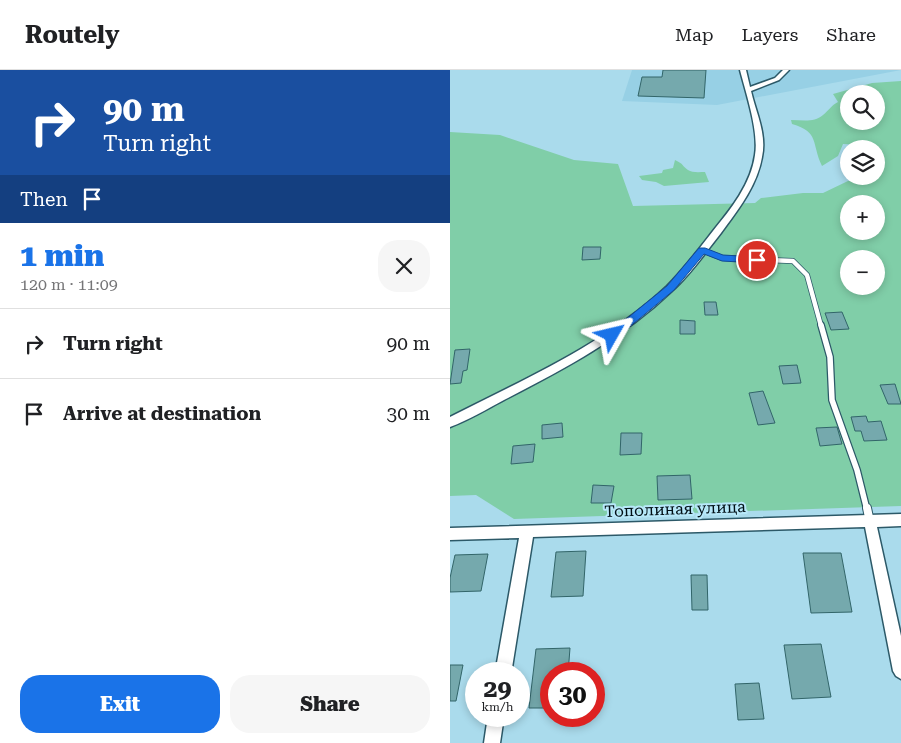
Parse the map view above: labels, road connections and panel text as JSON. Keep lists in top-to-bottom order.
{
  "streets": {
    "street": ["Тополиная улица"]
  },
  "page": {
    "header": "Routely",
    "nav": ["Map", "Layers", "Share"],
    "turn": ["90 m", "Turn right"],
    "map_buttons": ["+", "−"],
    "then": "Then",
    "heading": ["1 min", "120 m · 11:09"],
    "list": [
      {
        "name": "Turn right",
        "value": "90 m"
      },
      {
        "name": "Arrive at destination",
        "value": "30 m"
      }
    ],
    "speed": "29 km/h",
    "limit": "30",
    "buttons": ["Exit", "Share"]
  }
}
